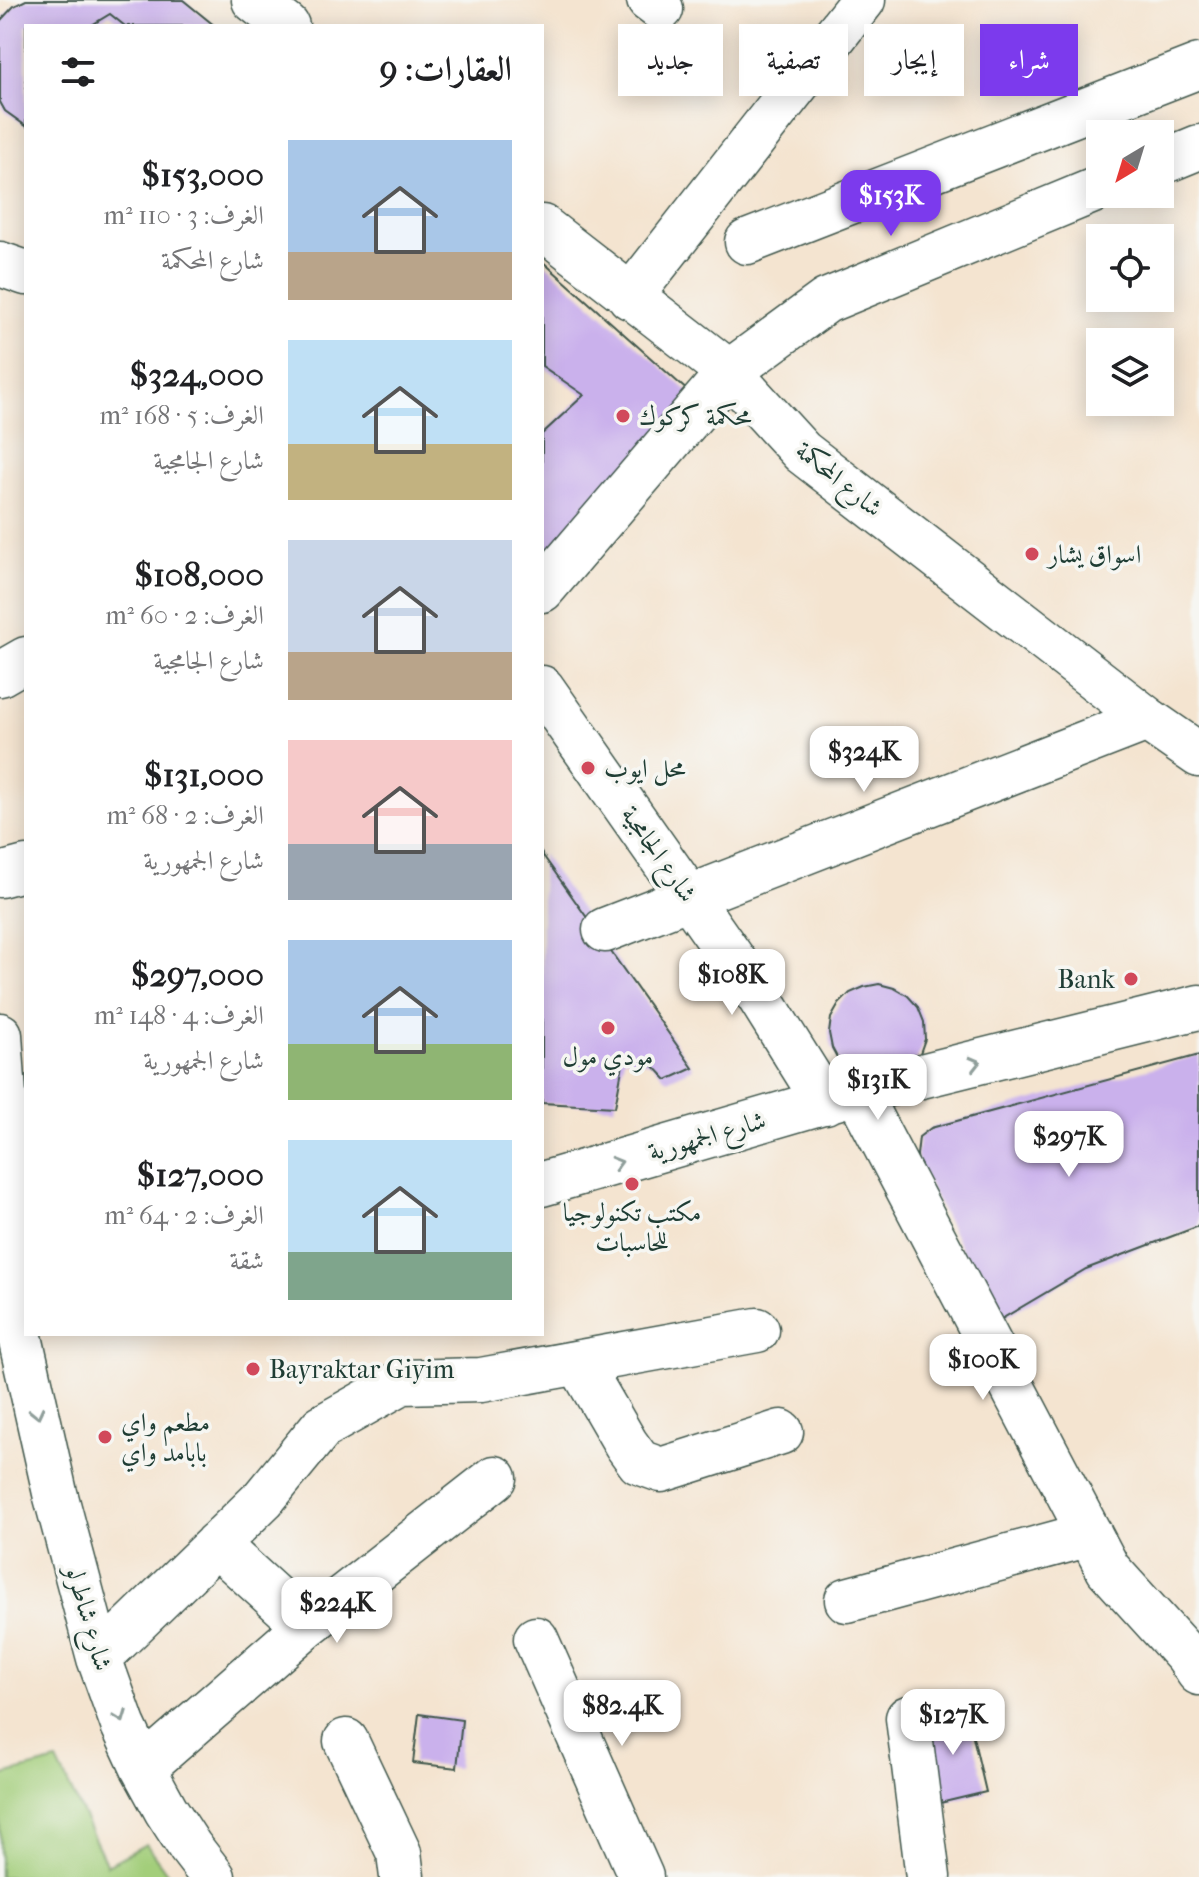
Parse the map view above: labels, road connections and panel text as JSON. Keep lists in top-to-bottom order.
{
  "streets": {
    "street": [
      "شارع المحكمة",
      "شارع الجامجية",
      "شارع الجمهورية",
      "شارع شاطرلو"
    ]
  },
  "crossings": [
    ["شارع الجامجية", "شارع الجمهورية"]
  ],
  "one_way": ["شارع شاطرلو"],
  "places": [
    "محكمة كركوك",
    "اسواق يشار",
    "محل ايوب",
    "Bank",
    "مودي مول",
    "مكتب تكنولوجيا للحاسبات",
    "Bayraktar Giyim",
    "مطعم واي بابامد واي"
  ],
  "north": "bottom left",
  "page": {
    "chip": [
      "شراء",
      "إيجار",
      "تصفية",
      "جديد"
    ],
    "heading": "العقارات: 9",
    "list": [
      {
        "name": "$153,000",
        "note": "الغرف: 3 · 110 m² · شارع المحكمة"
      },
      {
        "name": "$324,000",
        "note": "الغرف: 5 · 168 m² · شارع الجامجية"
      },
      {
        "name": "$108,000",
        "note": "الغرف: 2 · 60 m² · شارع الجامجية"
      },
      {
        "name": "$131,000",
        "note": "الغرف: 2 · 68 m² · شارع الجمهورية"
      },
      {
        "name": "$297,000",
        "note": "الغرف: 4 · 148 m² · شارع الجمهورية"
      },
      {
        "name": "$127,000",
        "note": "الغرف: 2 · 64 m² · شقة"
      }
    ],
    "price": [
      "$153K",
      "$324K",
      "$108K",
      "$131K",
      "$297K",
      "$100K",
      "$224K",
      "$82.4K",
      "$127K"
    ]
  }
}
